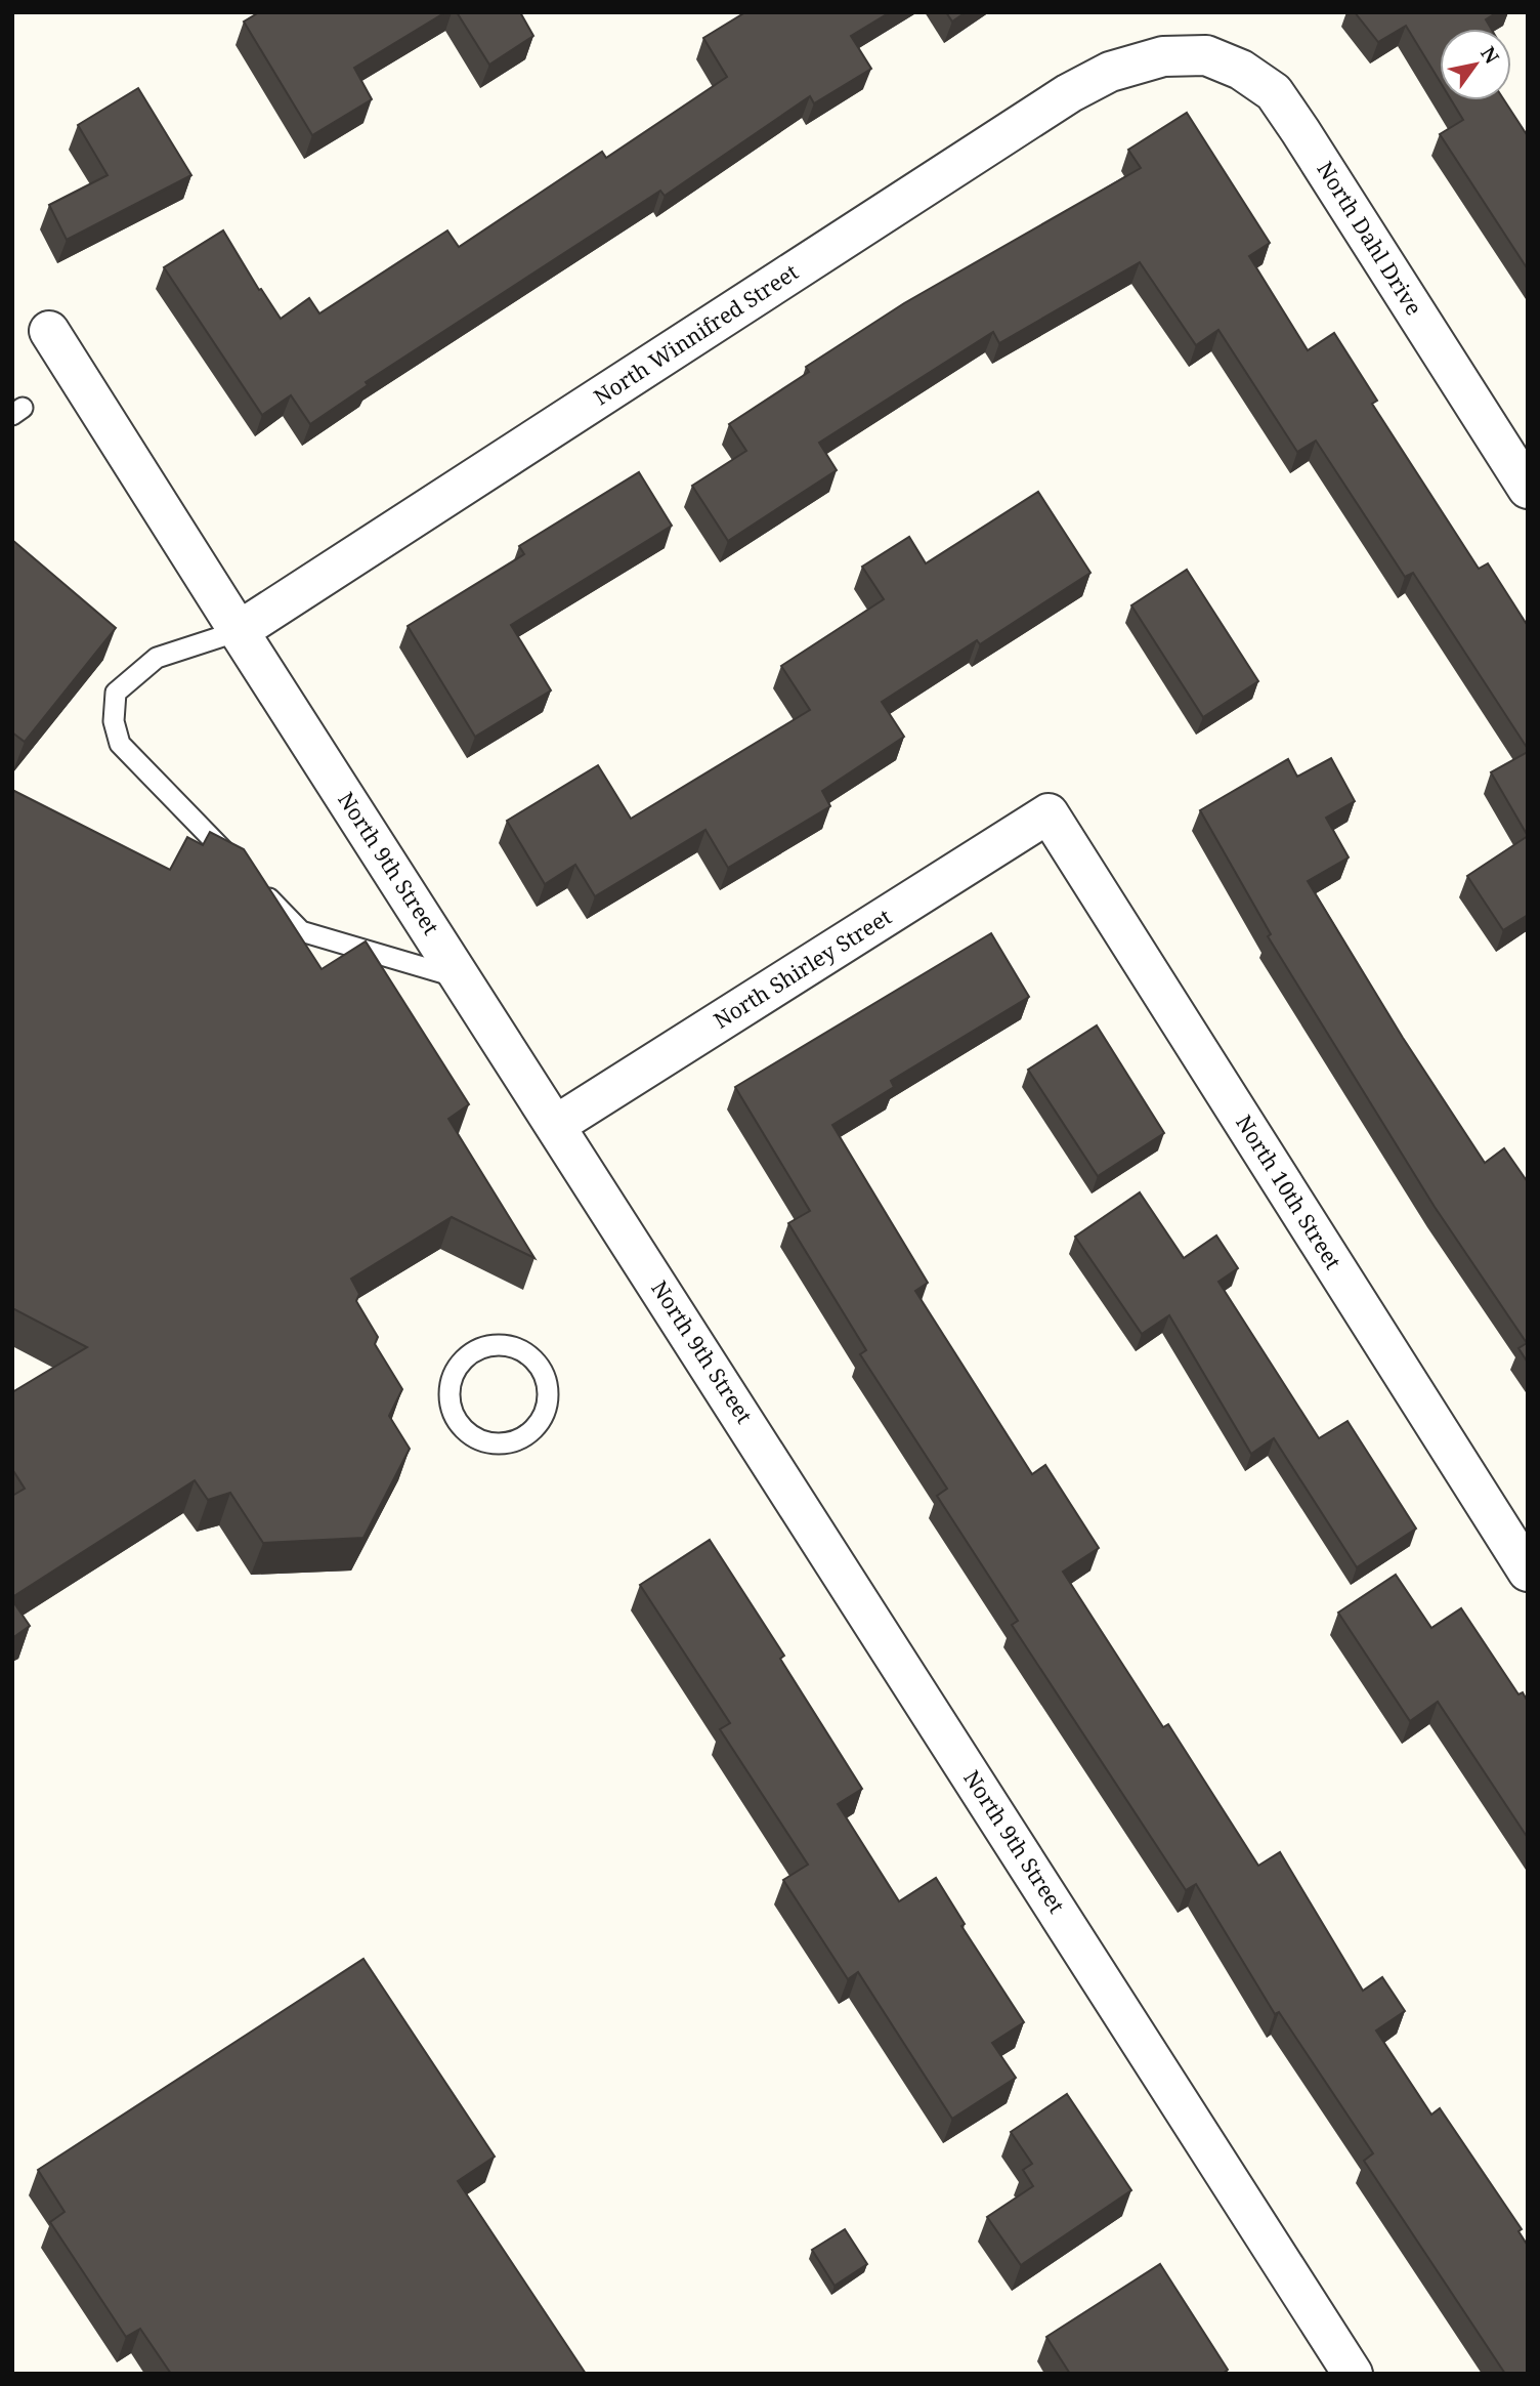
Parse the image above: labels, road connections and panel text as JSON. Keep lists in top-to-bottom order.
{
  "streets": {
    "street": [
      "North Dahl Drive",
      "North Winnifred Street",
      "North 9th Street",
      "North Shirley Street",
      "North 10th Street"
    ]
  },
  "crossings": [
    ["North Dahl Drive", "North Winnifred Street"],
    ["North Winnifred Street", "North 9th Street"],
    ["North 9th Street", "North Shirley Street"],
    ["North Shirley Street", "North 10th Street"]
  ],
  "north": "top right"
}
